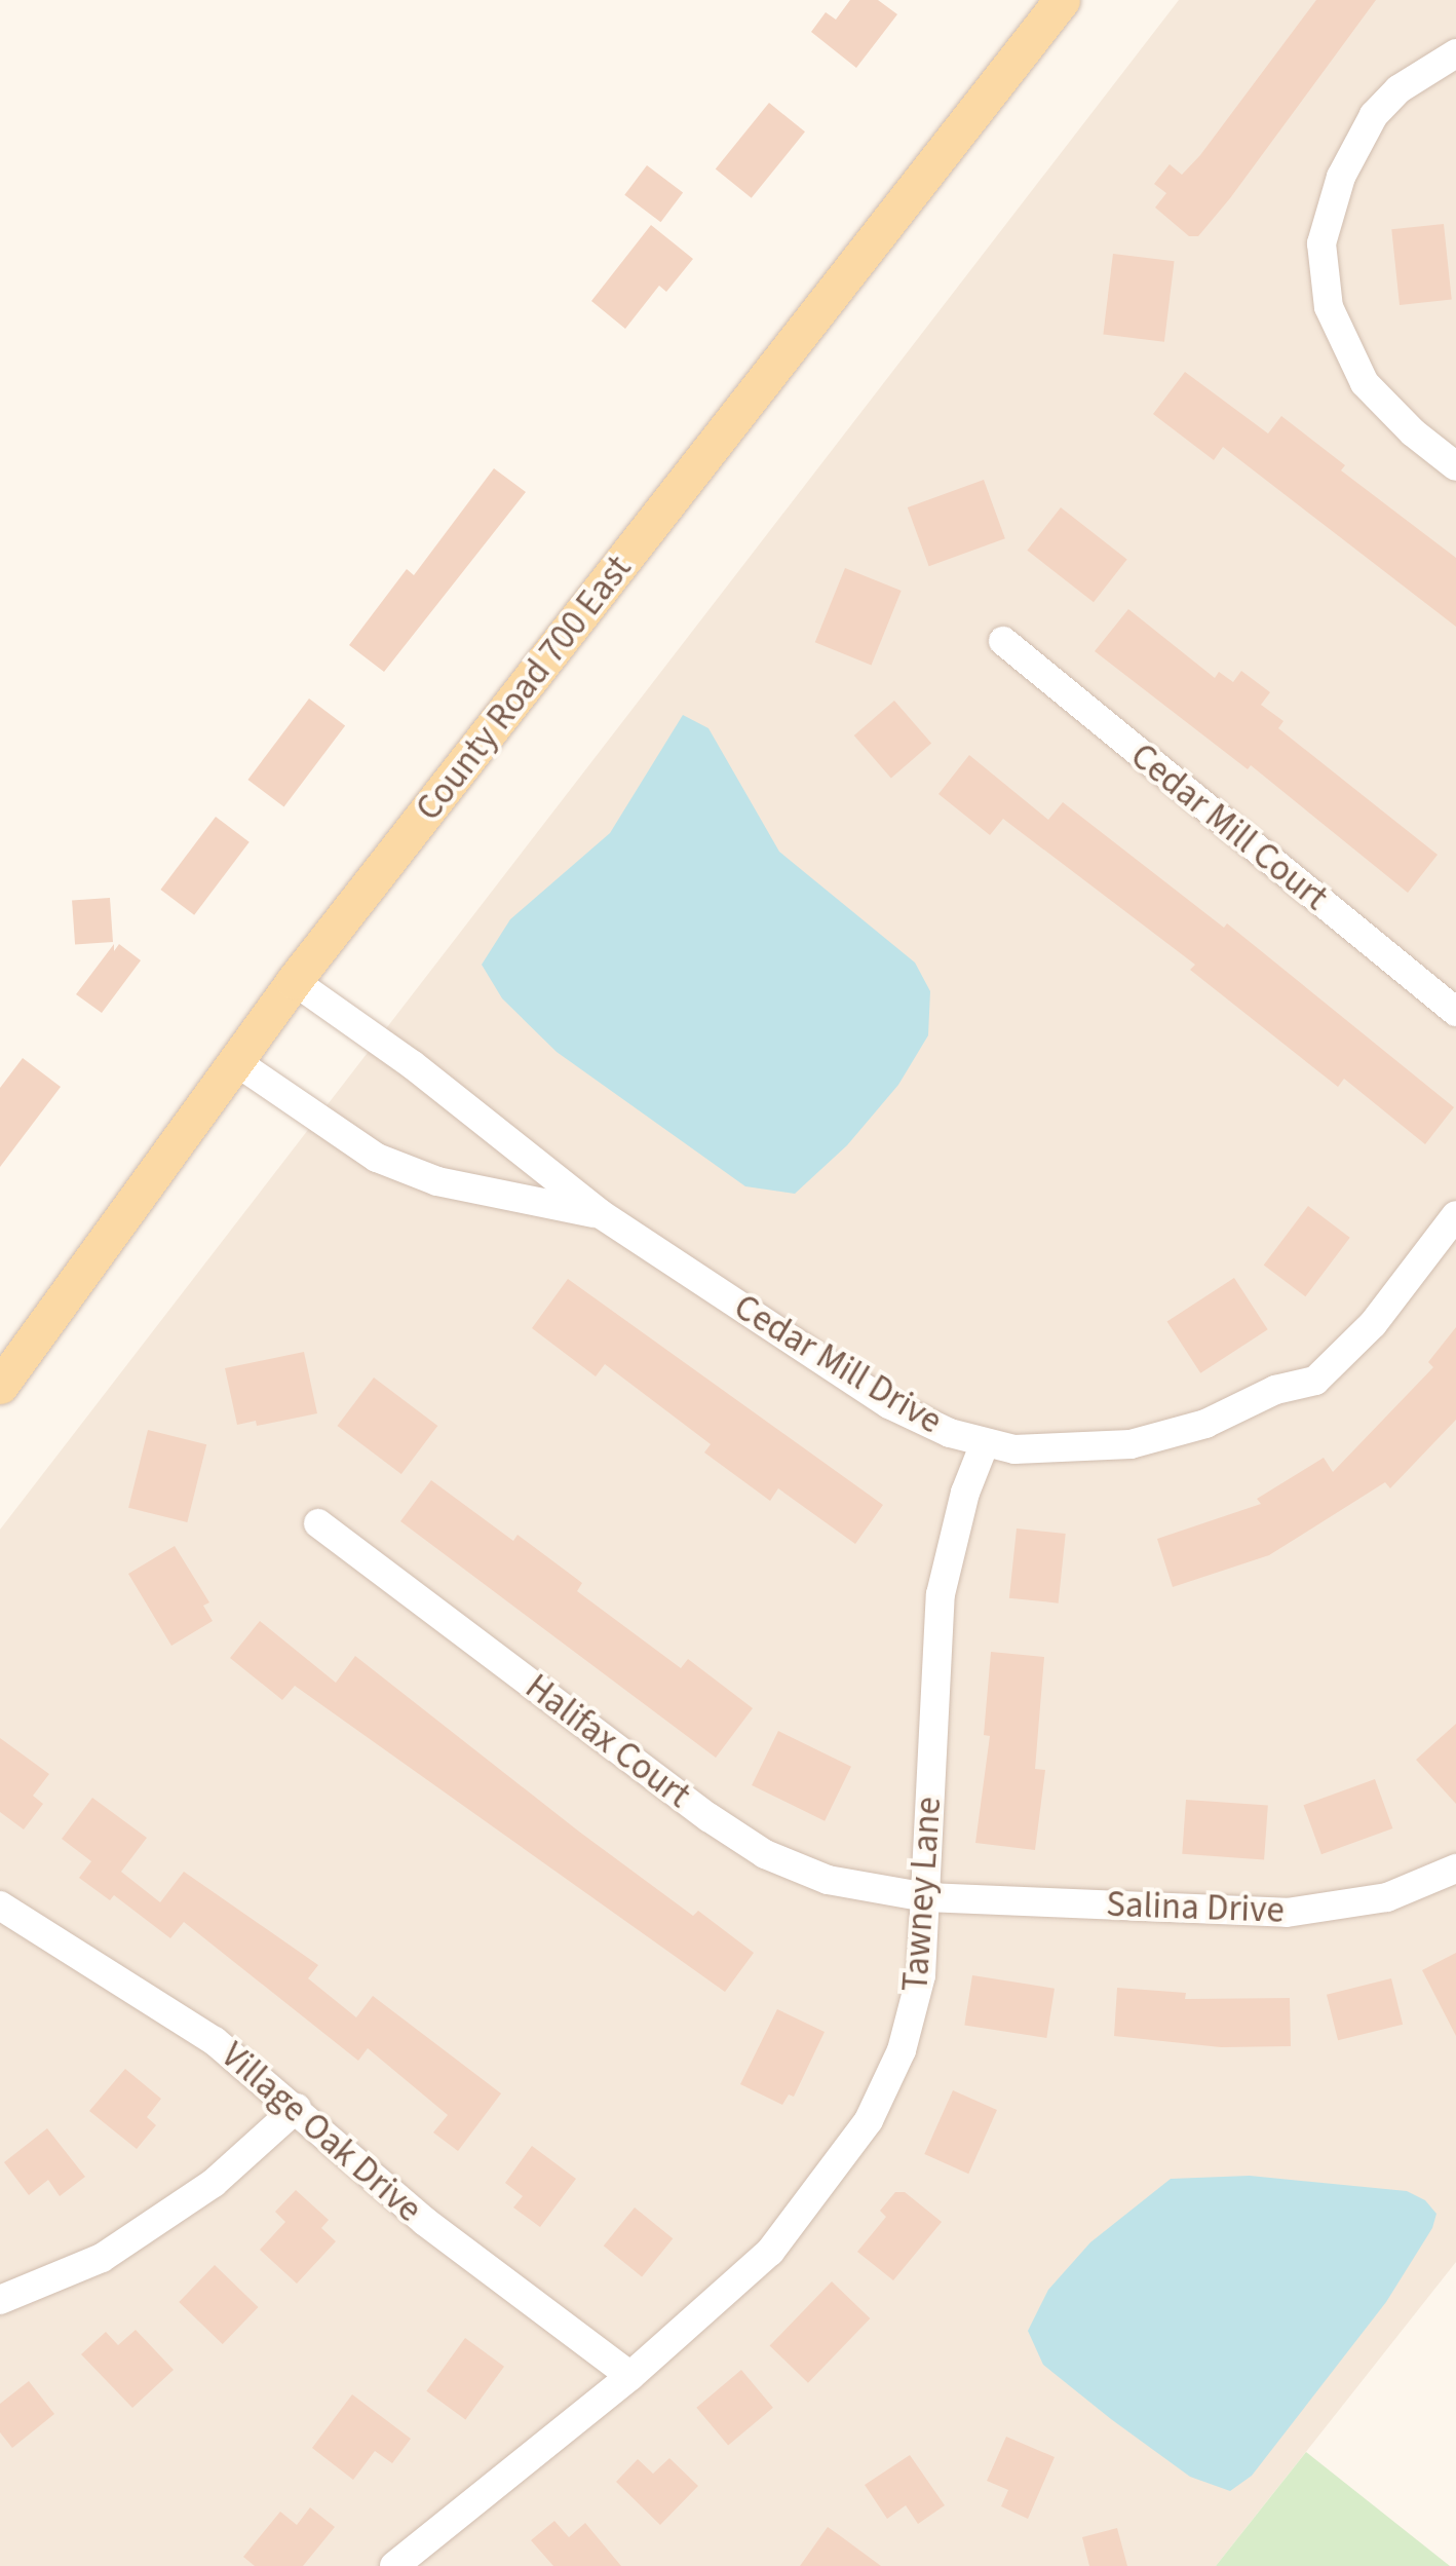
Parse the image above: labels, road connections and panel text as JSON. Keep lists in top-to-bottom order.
{
  "streets": {
    "main road": ["County Road 700 East"],
    "street": [
      "Cedar Mill Court",
      "Cedar Mill Drive",
      "Halifax Court",
      "Tawney Lane",
      "Salina Drive",
      "Village Oak Drive"
    ]
  },
  "crossings": [
    ["County Road 700 East", "Cedar Mill Drive"],
    ["Cedar Mill Drive", "Tawney Lane"],
    ["Halifax Court", "Tawney Lane"],
    ["Halifax Court", "Salina Drive"],
    ["Tawney Lane", "Salina Drive"],
    ["Tawney Lane", "Village Oak Drive"]
  ]
}
